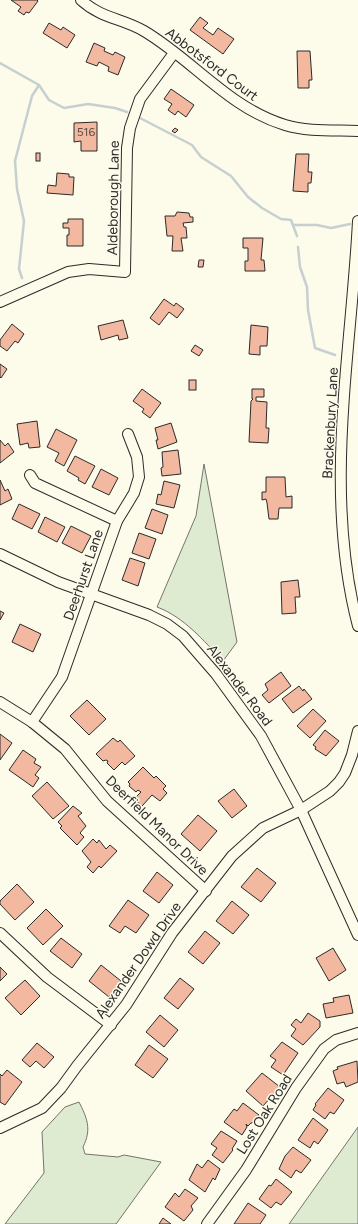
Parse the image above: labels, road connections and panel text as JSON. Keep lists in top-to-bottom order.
{
  "streets": {
    "street": [
      "Abbotsford Court",
      "Aldeborough Lane",
      "Brackenbury Lane",
      "Deerhurst Lane",
      "Alexander Road",
      "Deerfield Manor Drive",
      "Alexander Dowd Drive",
      "Lost Oak Road"
    ]
  },
  "crossings": [
    ["Abbotsford Court", "Aldeborough Lane"],
    ["Deerhurst Lane", "Alexander Road"],
    ["Deerhurst Lane", "Deerfield Manor Drive"],
    ["Alexander Road", "Alexander Dowd Drive"],
    ["Deerfield Manor Drive", "Alexander Dowd Drive"]
  ],
  "house_numbers": ["516"]
}
